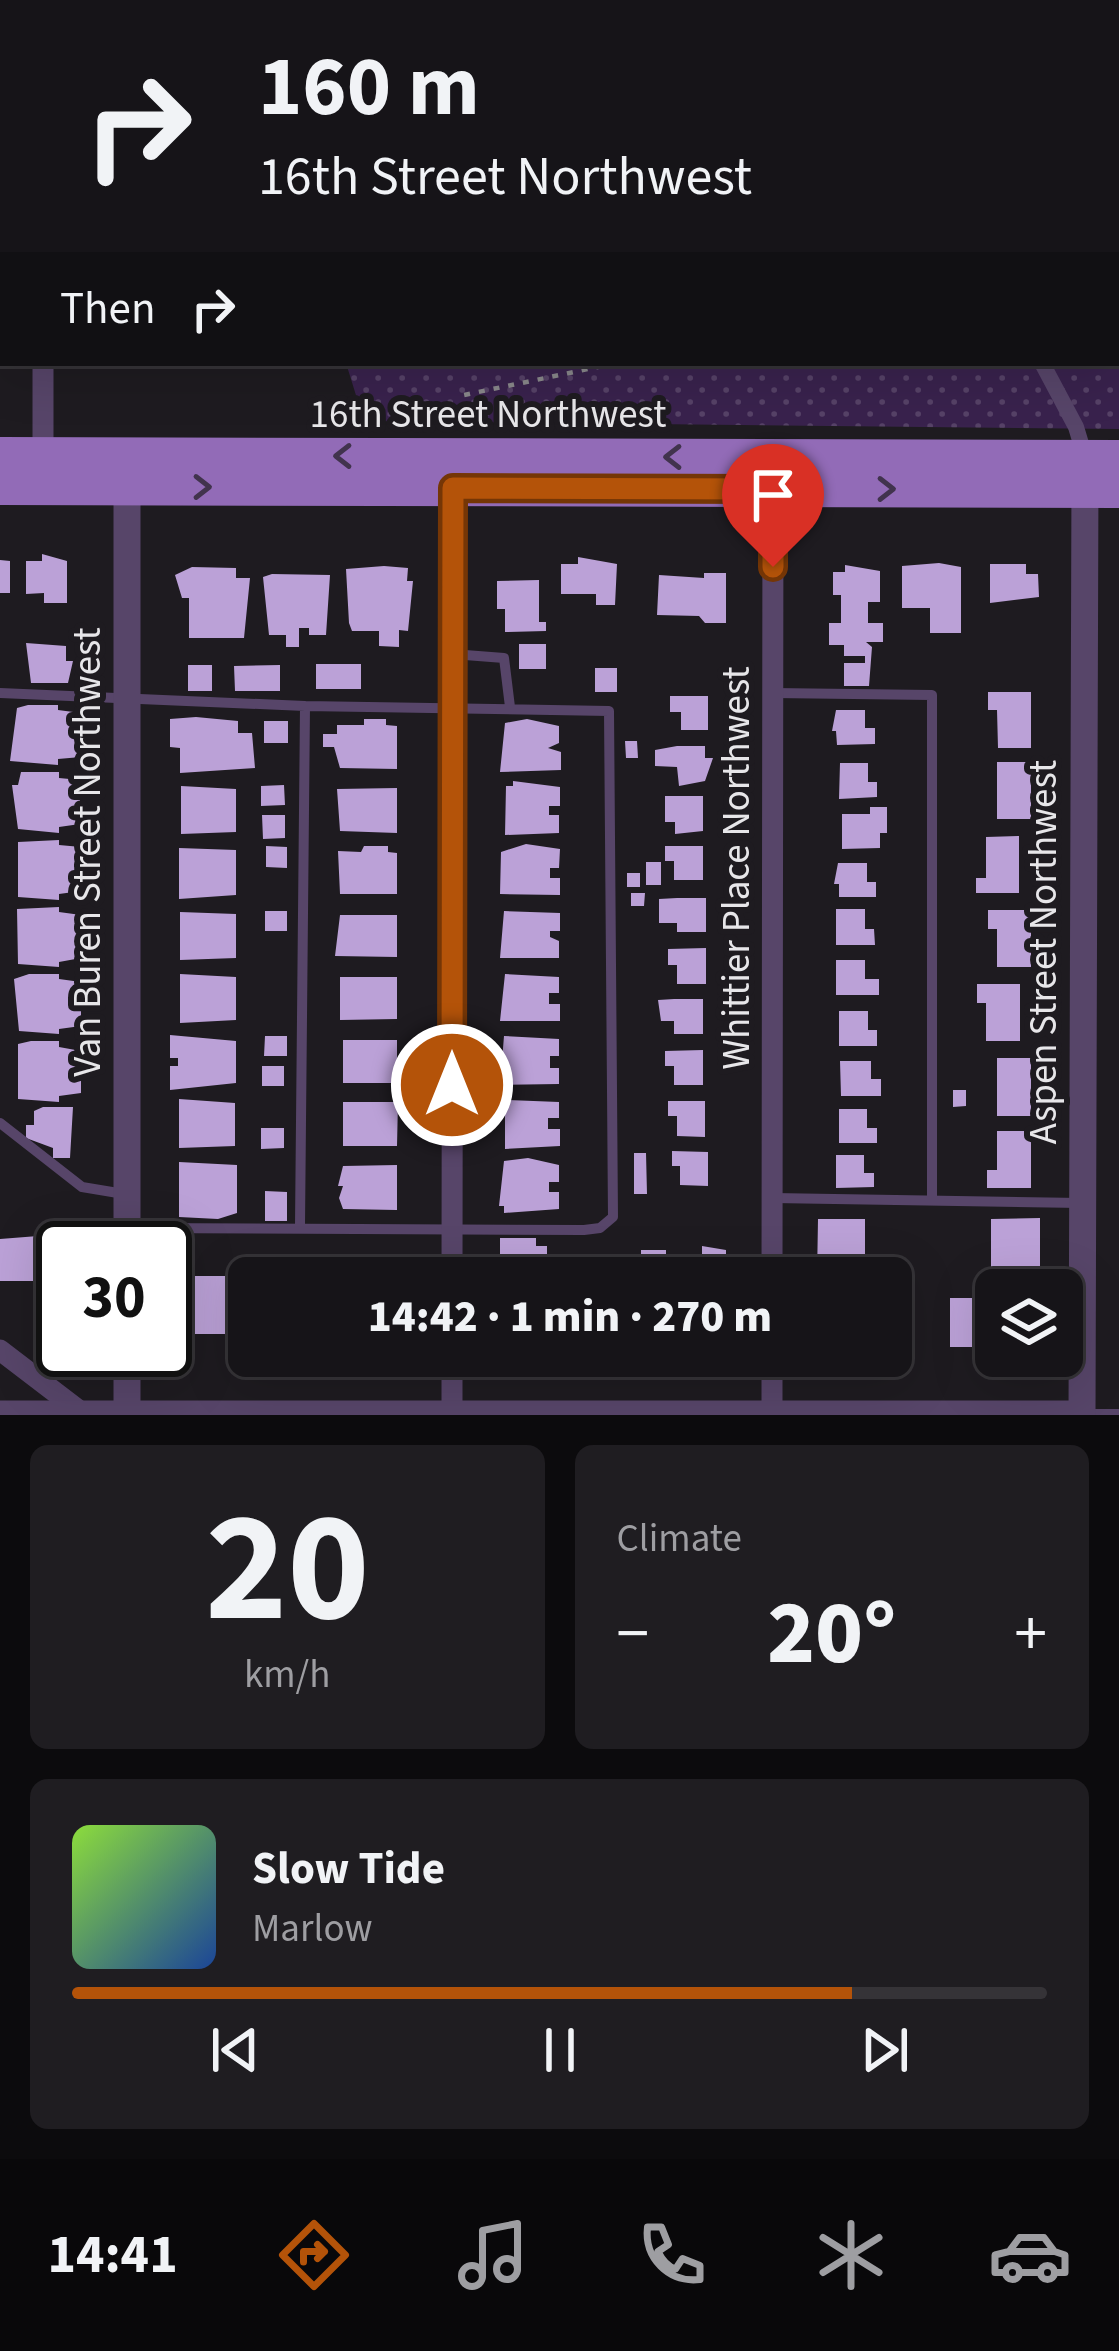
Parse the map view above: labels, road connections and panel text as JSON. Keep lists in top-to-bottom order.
{
  "streets": {
    "main road": ["16th Street Northwest"],
    "street": ["Van Buren Street Northwest", "Whittier Place Northwest", "Aspen Street Northwest"]
  },
  "crossings": [
    ["16th Street Northwest", "Van Buren Street Northwest"],
    ["16th Street Northwest", "Whittier Place Northwest"],
    ["16th Street Northwest", "Aspen Street Northwest"]
  ],
  "page": {
    "turn": ["160 m", "16th Street Northwest"],
    "then": "Then",
    "limit": "30",
    "trip": "14:42 · 1 min · 270 m",
    "tile": [
      ["20", "km/h"],
      "Climate"
    ],
    "heat": ["−", "20°", "+"],
    "song": ["Slow Tide", "Marlow"],
    "tabs": "14:41"
  }
}
